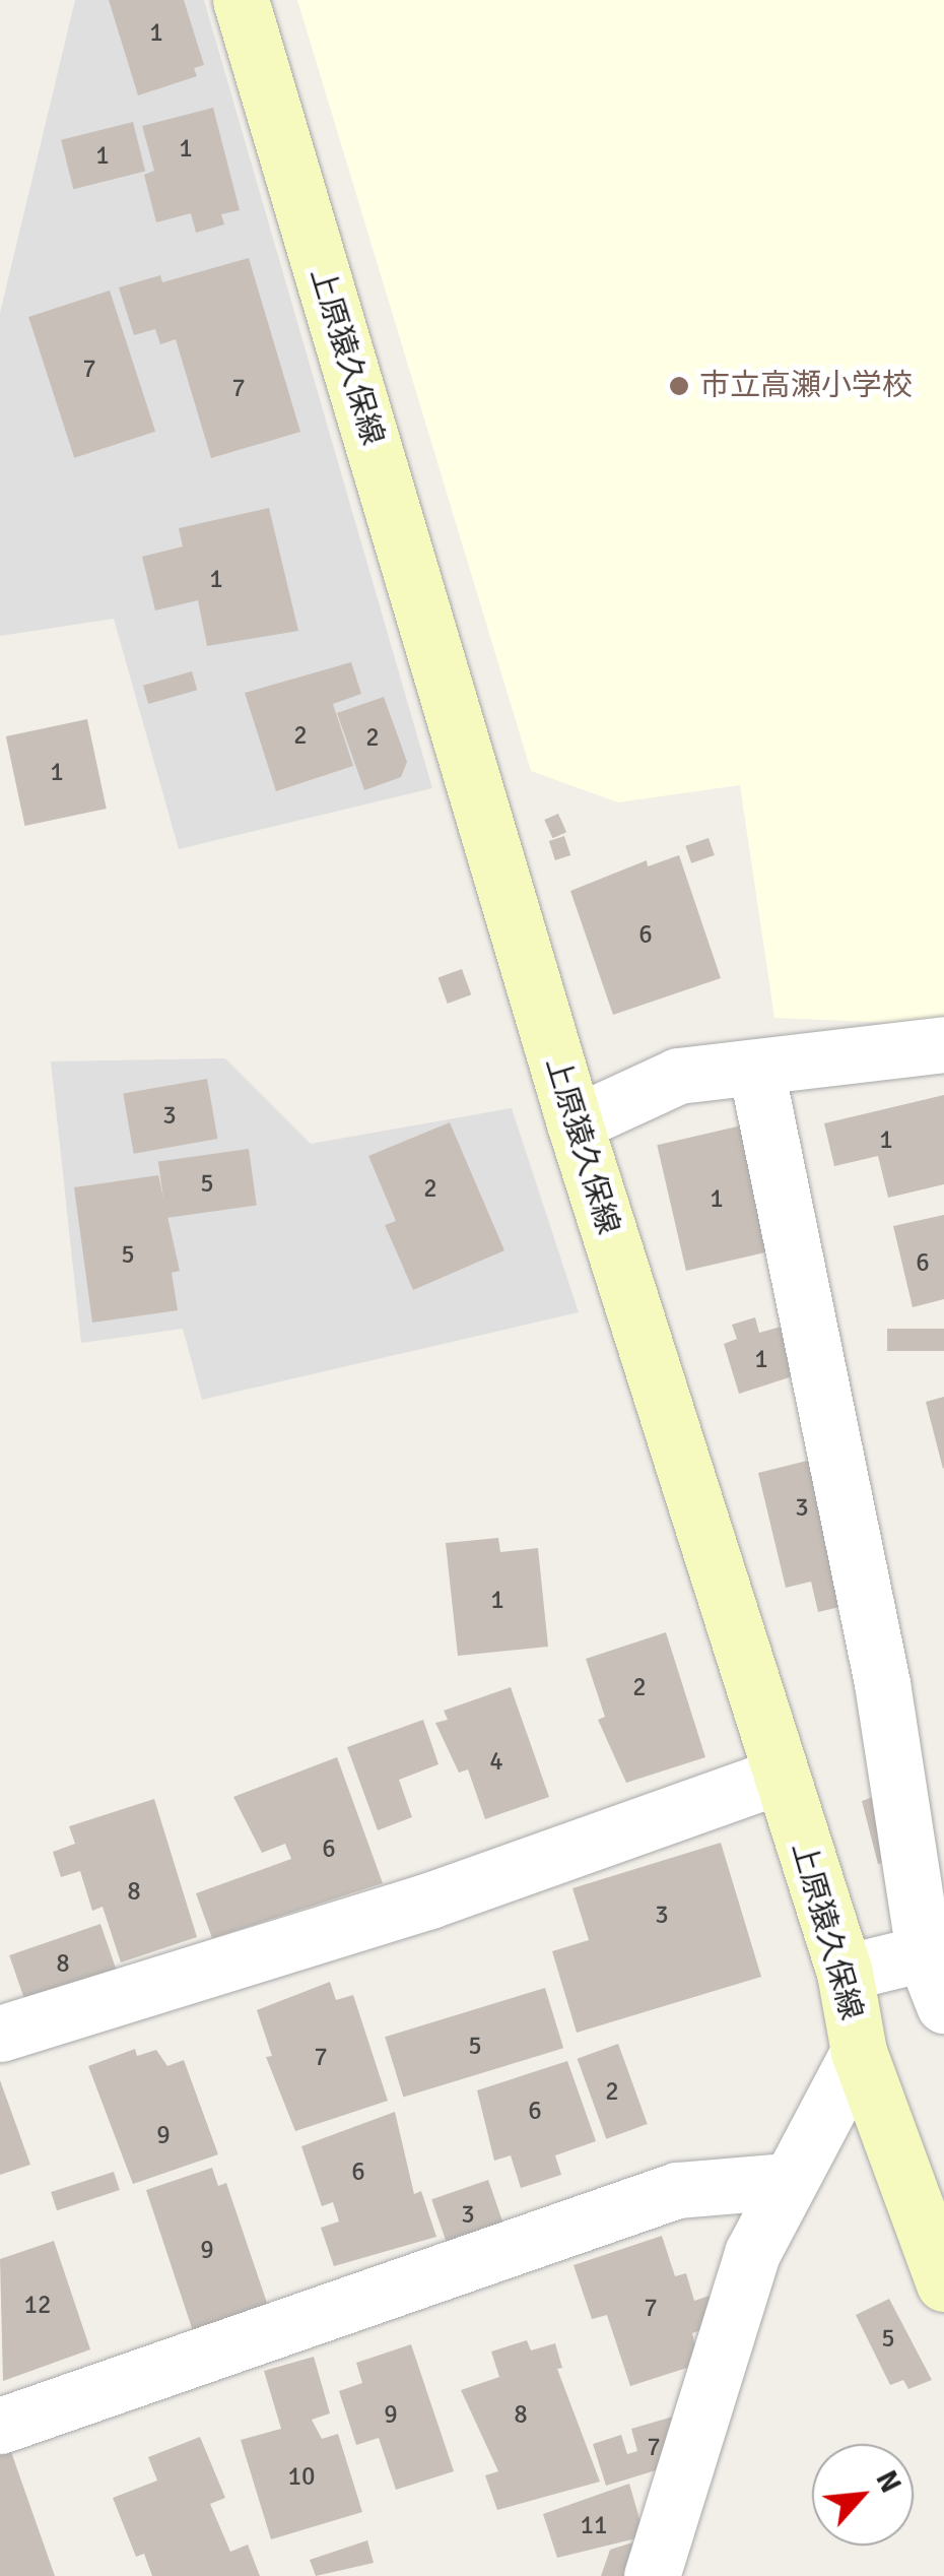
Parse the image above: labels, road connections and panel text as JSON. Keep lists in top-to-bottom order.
{
  "streets": {
    "main road": ["上原猿久保線"]
  },
  "places": ["市立高瀬小学校"],
  "house_numbers": [
    "1",
    "1",
    "1",
    "7",
    "7",
    "1",
    "2",
    "2",
    "1",
    "6",
    "3",
    "1",
    "5",
    "2",
    "1",
    "5",
    "6",
    "1",
    "3",
    "1",
    "2",
    "4",
    "6",
    "8",
    "3",
    "8",
    "5",
    "7",
    "2",
    "6",
    "9",
    "6",
    "3",
    "9",
    "12",
    "7",
    "5",
    "9",
    "8",
    "7",
    "10",
    "11"
  ],
  "north": "top right"
}
